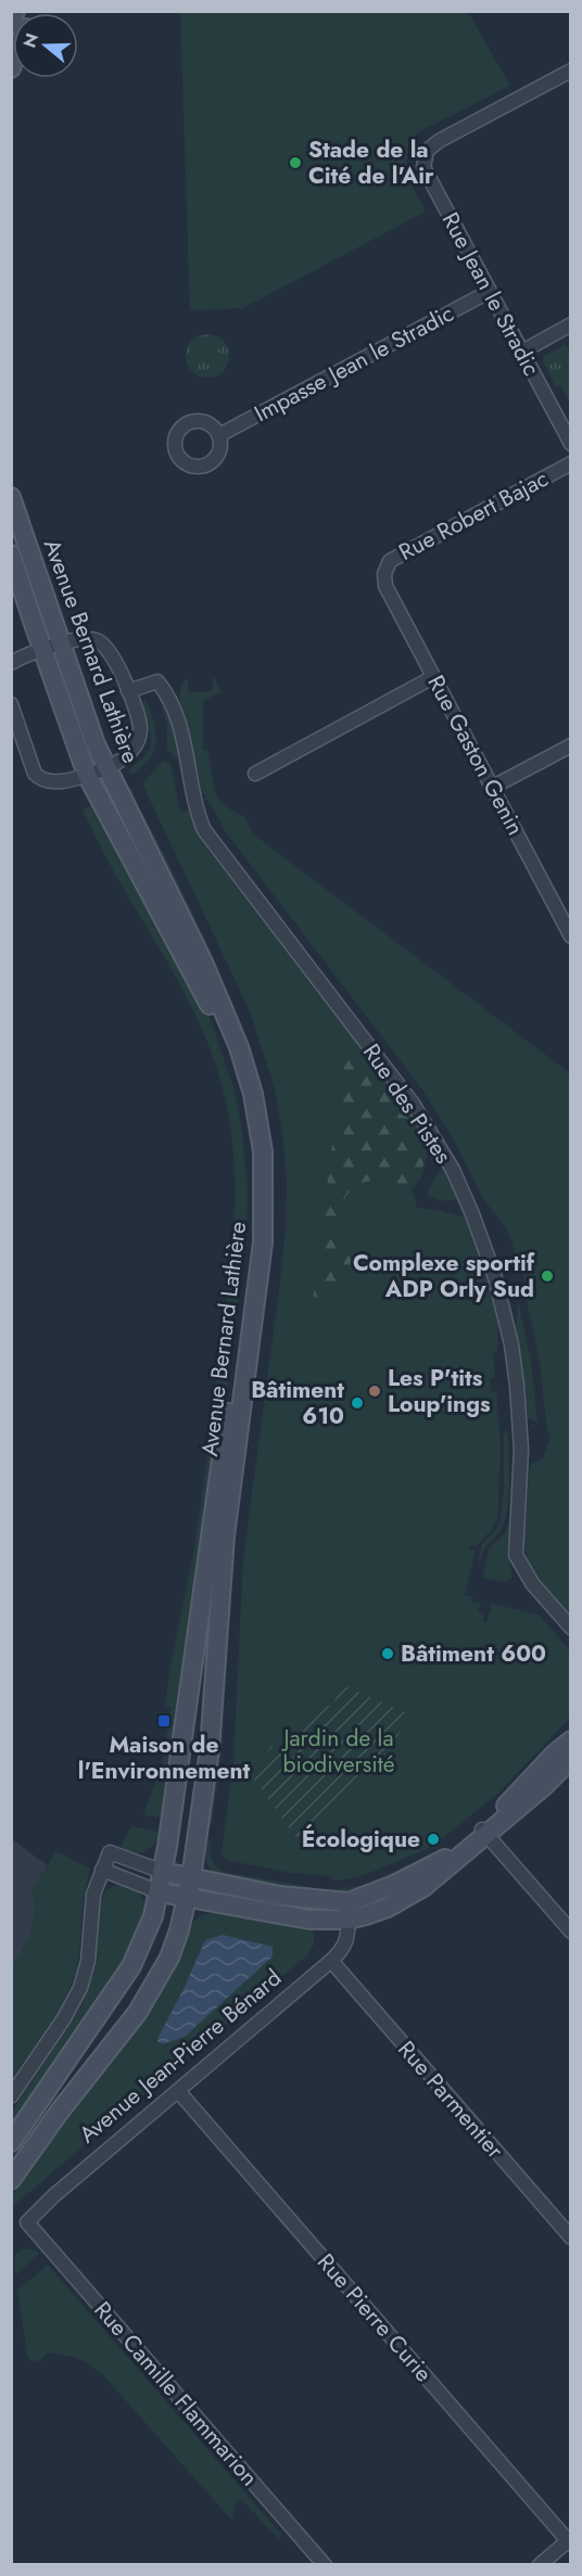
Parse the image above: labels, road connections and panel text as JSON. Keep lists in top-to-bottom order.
{
  "streets": {
    "main road": ["Avenue Bernard Lathière"],
    "street": [
      "Rue Jean le Stradic",
      "Impasse Jean le Stradic",
      "Rue Robert Bajac",
      "Rue Gaston Genin",
      "Rue des Pistes",
      "Avenue Jean-Pierre Bénard",
      "Rue Parmentier",
      "Rue Pierre Curie",
      "Rue Camille Flammarion"
    ]
  },
  "crossings": [
    ["Rue Jean le Stradic", "Impasse Jean le Stradic"],
    ["Rue Robert Bajac", "Rue Gaston Genin"],
    ["Avenue Jean-Pierre Bénard", "Rue Parmentier"],
    ["Avenue Jean-Pierre Bénard", "Rue Pierre Curie"],
    ["Avenue Jean-Pierre Bénard", "Rue Camille Flammarion"]
  ],
  "parks": ["Jardin de la biodiversité"],
  "places": {
    "other": [
      "Stade de la Cité de l'Air",
      "Complexe sportif ADP Orly Sud",
      "Les P'tits Loup'ings",
      "Bâtiment 610",
      "Bâtiment 600",
      "Écologique"
    ],
    "transit": ["Maison de l'Environnement"]
  },
  "north": "left"
}
